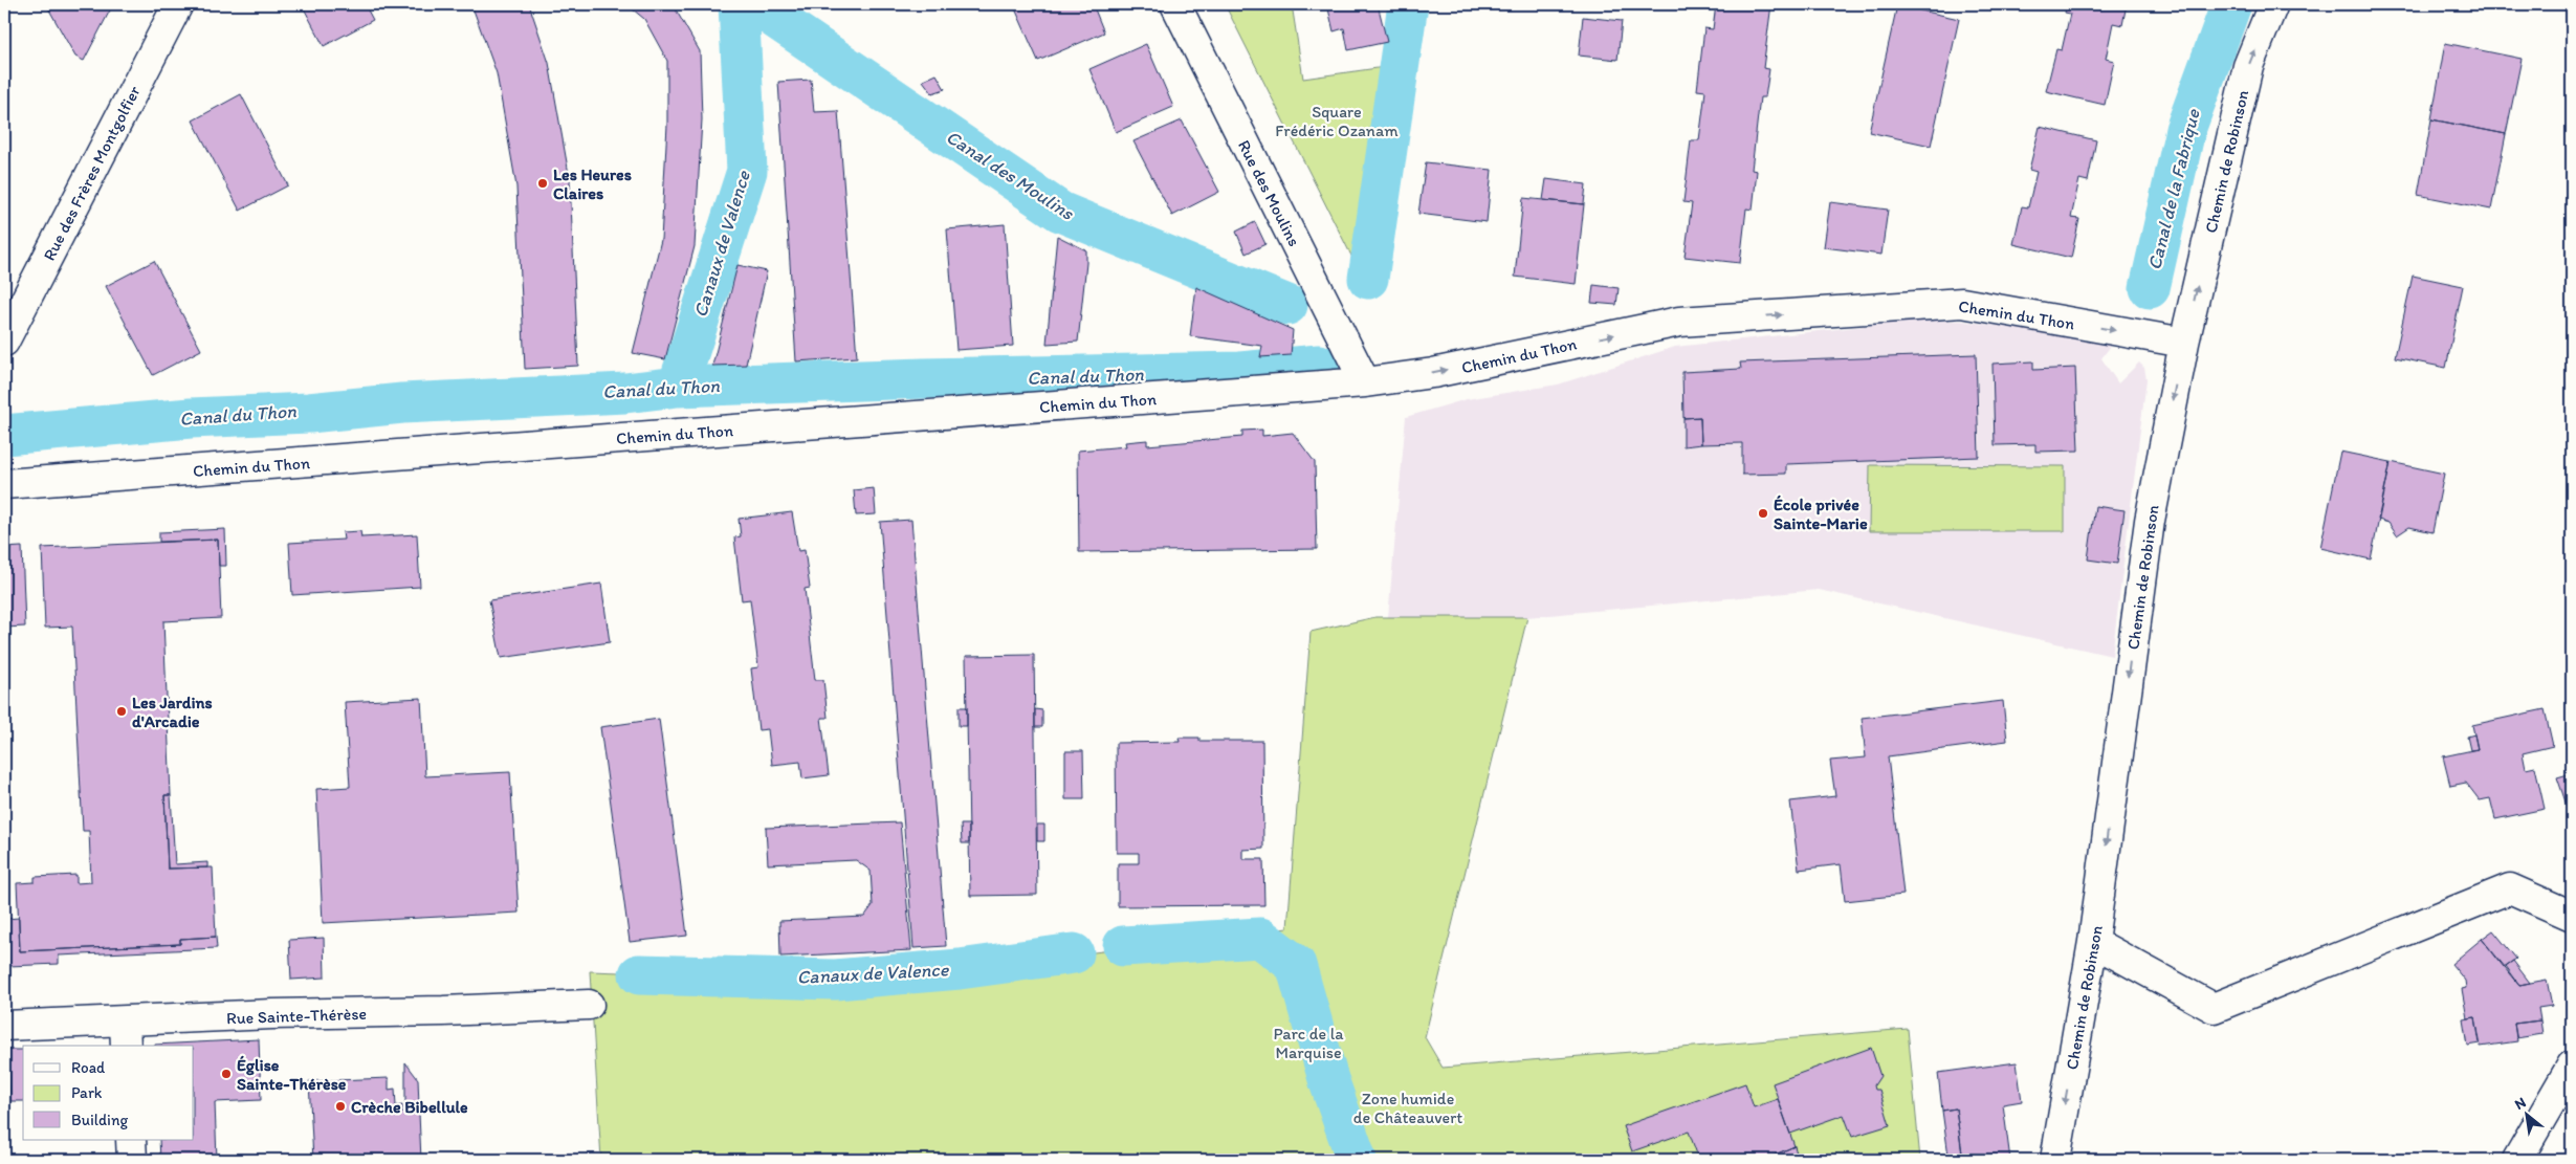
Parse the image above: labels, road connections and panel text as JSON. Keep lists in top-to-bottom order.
{
  "streets": {
    "street": [
      "Chemin de Robinson",
      "Rue des Frères Montgolfier",
      "Rue des Moulins",
      "Chemin du Thon",
      "Rue Sainte-Thérèse"
    ]
  },
  "crossings": [
    ["Chemin de Robinson", "Chemin du Thon"],
    ["Rue des Moulins", "Chemin du Thon"]
  ],
  "one_way": ["Chemin du Thon"],
  "water": [
    "Canal des Moulins",
    "Canal de la Fabrique",
    "Canaux de Valence",
    "Canal du Thon"
  ],
  "parks": ["Square Frédéric Ozanam", "Parc de la Marquise", "Zone humide de Châteauvert"],
  "places": [
    "Les Heures Claires",
    "École privée Sainte-Marie",
    "Les Jardins d'Arcadie",
    "Église Sainte-Thérèse",
    "Crèche Bibellule"
  ],
  "legend": ["Road", "Park", "Building"],
  "north": "top left"
}
